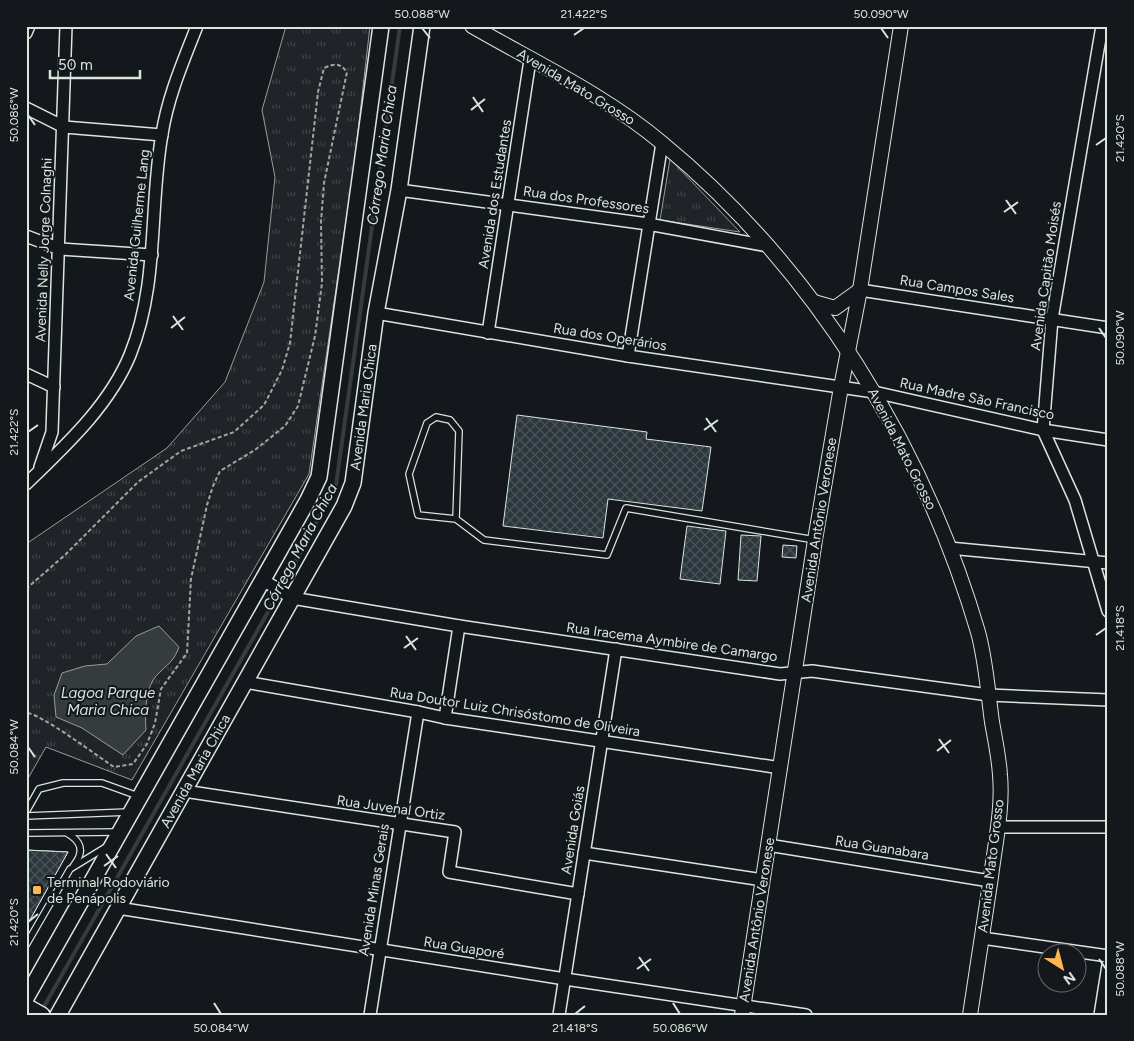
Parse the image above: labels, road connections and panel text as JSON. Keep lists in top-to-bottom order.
{
  "streets": {
    "main road": ["Avenida Maria Chica"],
    "street": [
      "Avenida Mato Grosso",
      "Avenida dos Estudantes",
      "Rua dos Professores",
      "Avenida Guilherme Lang",
      "Avenida Nelly Jorge Colnaghi",
      "Avenida Capitão Moisés",
      "Rua Campos Sales",
      "Rua dos Operários",
      "Rua Madre São Francisco",
      "Avenida Antônio Veronese",
      "Rua Iracema Aymbire de Camargo",
      "Rua Doutor Luiz Chrisóstomo de Oliveira",
      "Rua Juvenal Ortiz",
      "Avenida Goiás",
      "Rua Guanabara",
      "Avenida Minas Gerais",
      "Rua Guaporé"
    ]
  },
  "crossings": [
    ["Avenida Mato Grosso", "Avenida dos Estudantes"],
    ["Avenida Mato Grosso", "Rua dos Professores"],
    ["Avenida Mato Grosso", "Rua Madre São Francisco"],
    ["Avenida Mato Grosso", "Avenida Antônio Veronese"],
    ["Avenida Mato Grosso", "Rua Iracema Aymbire de Camargo"],
    ["Avenida Mato Grosso", "Rua Guanabara"],
    ["Avenida dos Estudantes", "Rua dos Professores"],
    ["Avenida dos Estudantes", "Rua dos Operários"],
    ["Rua dos Professores", "Avenida Maria Chica"],
    ["Avenida Guilherme Lang", "Avenida Nelly Jorge Colnaghi"],
    ["Avenida Capitão Moisés", "Rua Campos Sales"],
    ["Avenida Capitão Moisés", "Rua Madre São Francisco"],
    ["Rua Campos Sales", "Avenida Antônio Veronese"],
    ["Rua dos Operários", "Rua Madre São Francisco"],
    ["Rua dos Operários", "Avenida Maria Chica"],
    ["Rua dos Operários", "Avenida Antônio Veronese"],
    ["Rua Madre São Francisco", "Avenida Antônio Veronese"],
    ["Avenida Maria Chica", "Rua Iracema Aymbire de Camargo"],
    ["Avenida Maria Chica", "Rua Doutor Luiz Chrisóstomo de Oliveira"],
    ["Avenida Maria Chica", "Rua Juvenal Ortiz"],
    ["Avenida Maria Chica", "Rua Guaporé"],
    ["Avenida Antônio Veronese", "Rua Iracema Aymbire de Camargo"],
    ["Avenida Antônio Veronese", "Rua Doutor Luiz Chrisóstomo de Oliveira"],
    ["Avenida Antônio Veronese", "Rua Guanabara"],
    ["Avenida Antônio Veronese", "Rua Guaporé"],
    ["Rua Iracema Aymbire de Camargo", "Avenida Goiás"],
    ["Rua Doutor Luiz Chrisóstomo de Oliveira", "Avenida Goiás"],
    ["Rua Doutor Luiz Chrisóstomo de Oliveira", "Avenida Minas Gerais"],
    ["Rua Juvenal Ortiz", "Avenida Goiás"],
    ["Rua Juvenal Ortiz", "Avenida Minas Gerais"],
    ["Avenida Goiás", "Rua Guaporé"],
    ["Avenida Minas Gerais", "Rua Guaporé"]
  ],
  "water": ["Córrego Maria Chica", "Lagoa Parque Maria Chica"],
  "places": {
    "transit": ["Terminal Rodoviário de Penápolis"]
  },
  "scale_bar": "50 m",
  "north": "bottom right",
  "coordinates": [
    "50.088°W",
    "21.422°S",
    "50.090°W",
    "50.086°W",
    "21.420°S",
    "21.418°S",
    "50.084°W"
  ]
}
